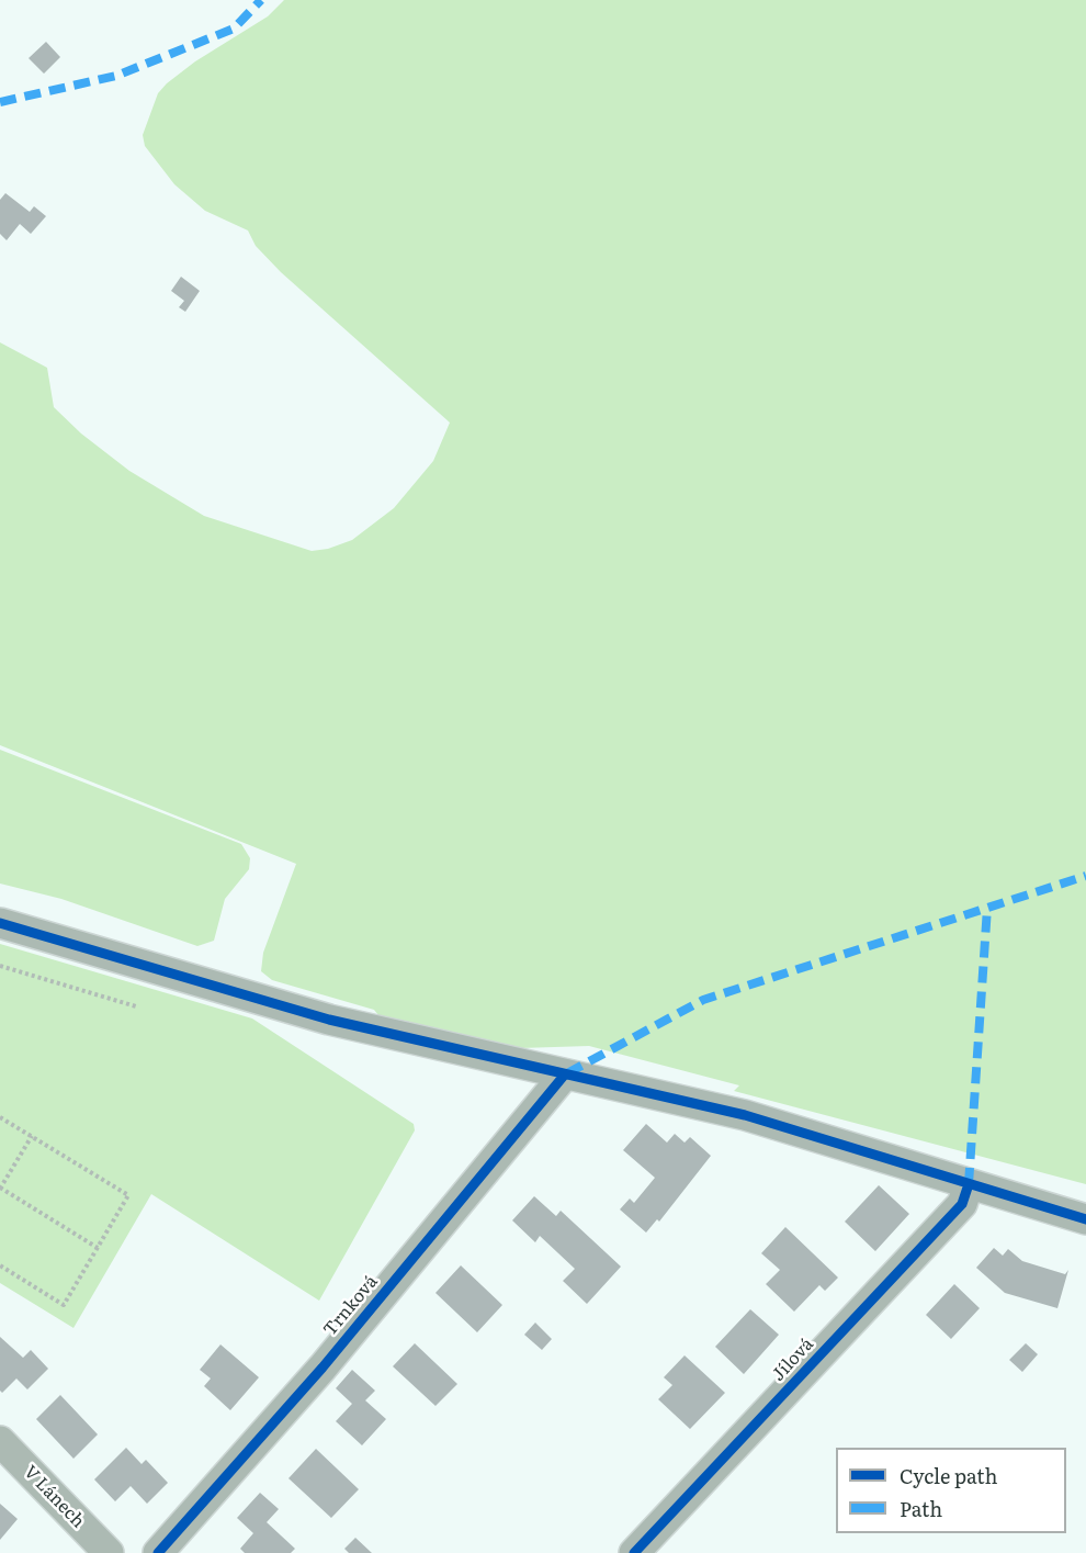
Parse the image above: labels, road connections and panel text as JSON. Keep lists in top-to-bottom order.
{
  "streets": {
    "street": ["Trnková", "Jílová", "V Lánech"]
  },
  "legend": ["Cycle path", "Path"]
}
